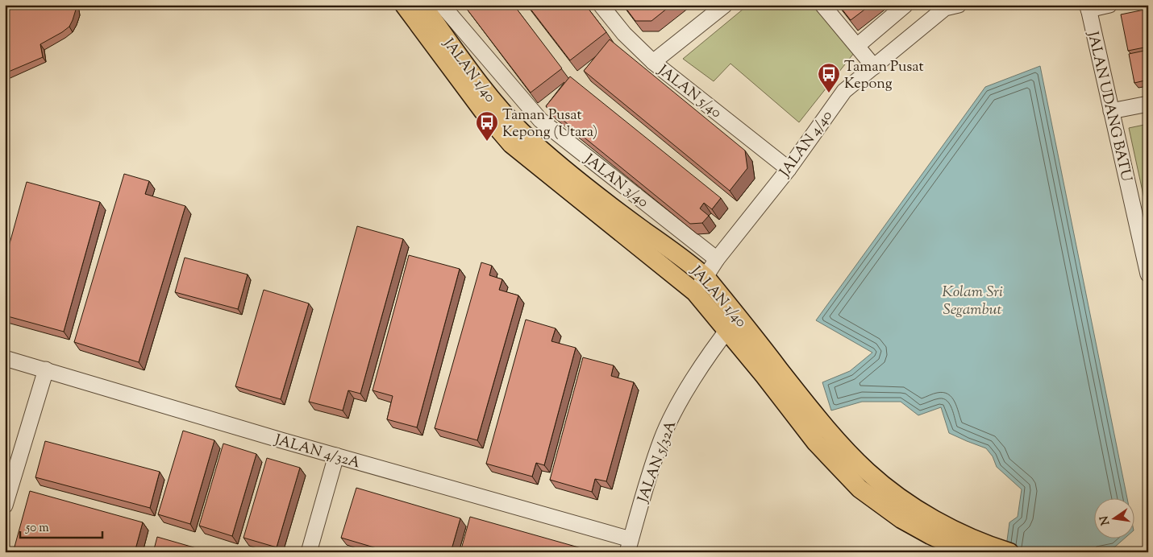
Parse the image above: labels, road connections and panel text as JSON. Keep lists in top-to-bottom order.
{
  "streets": {
    "main road": ["JALAN 1/40"],
    "street": [
      "JALAN 5/40",
      "JALAN UDANG BATU",
      "JALAN 4/40",
      "JALAN 3/40",
      "JALAN 4/32A",
      "JALAN 5/32A"
    ]
  },
  "crossings": [
    ["JALAN 1/40", "JALAN 4/40"],
    ["JALAN 1/40", "JALAN 5/32A"],
    ["JALAN 5/40", "JALAN 4/40"],
    ["JALAN 4/40", "JALAN 3/40"],
    ["JALAN 4/32A", "JALAN 5/32A"]
  ],
  "water": ["Kolam Sri Segambut"],
  "places": {
    "bus stop": ["Taman Pusat Kepong", "Taman Pusat Kepong (Utara)"]
  },
  "scale_bar": "50 m",
  "north": "left"
}
